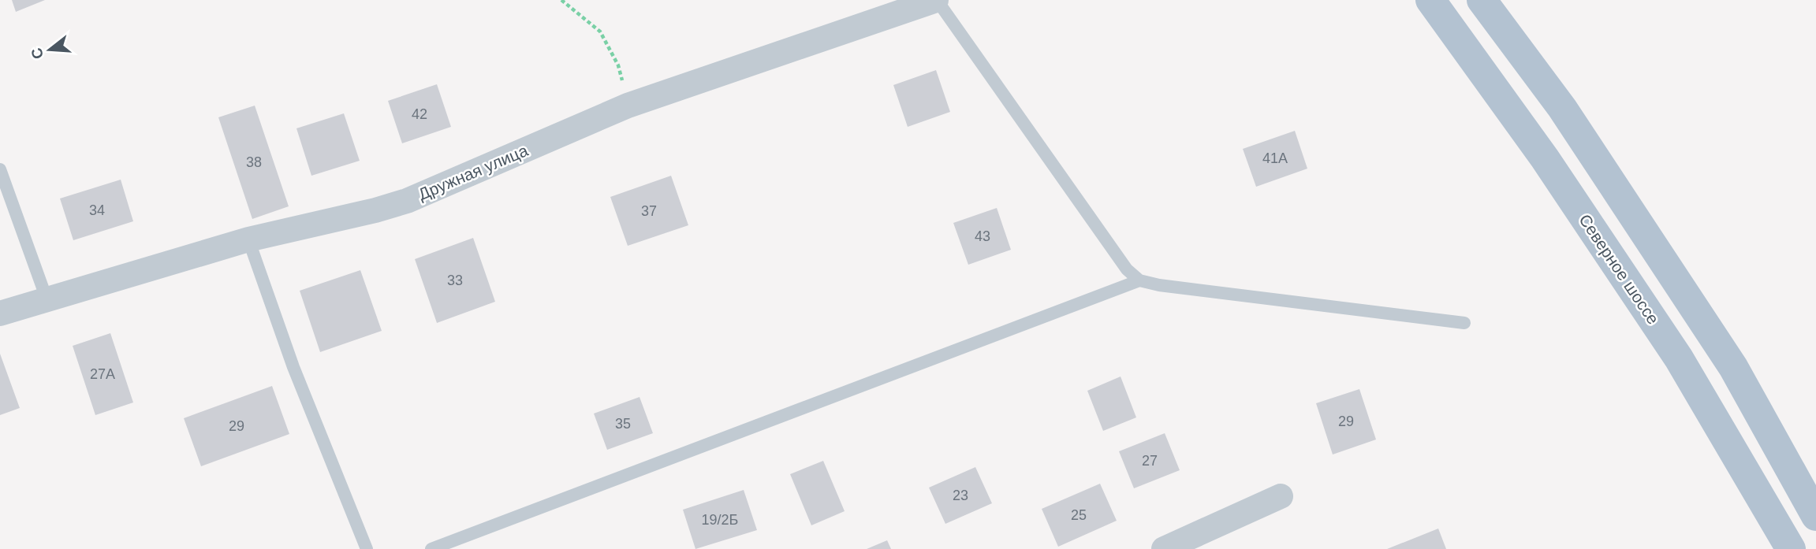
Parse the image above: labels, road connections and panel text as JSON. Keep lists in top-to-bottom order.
{
  "streets": {
    "main road": ["Северное шоссе"],
    "street": ["Дружная улица"]
  },
  "house_numbers": [
    "42",
    "41А",
    "38",
    "34",
    "37",
    "43",
    "33",
    "27А",
    "29",
    "35",
    "29",
    "27",
    "23",
    "25",
    "19/2Б"
  ],
  "north": "left"
}
